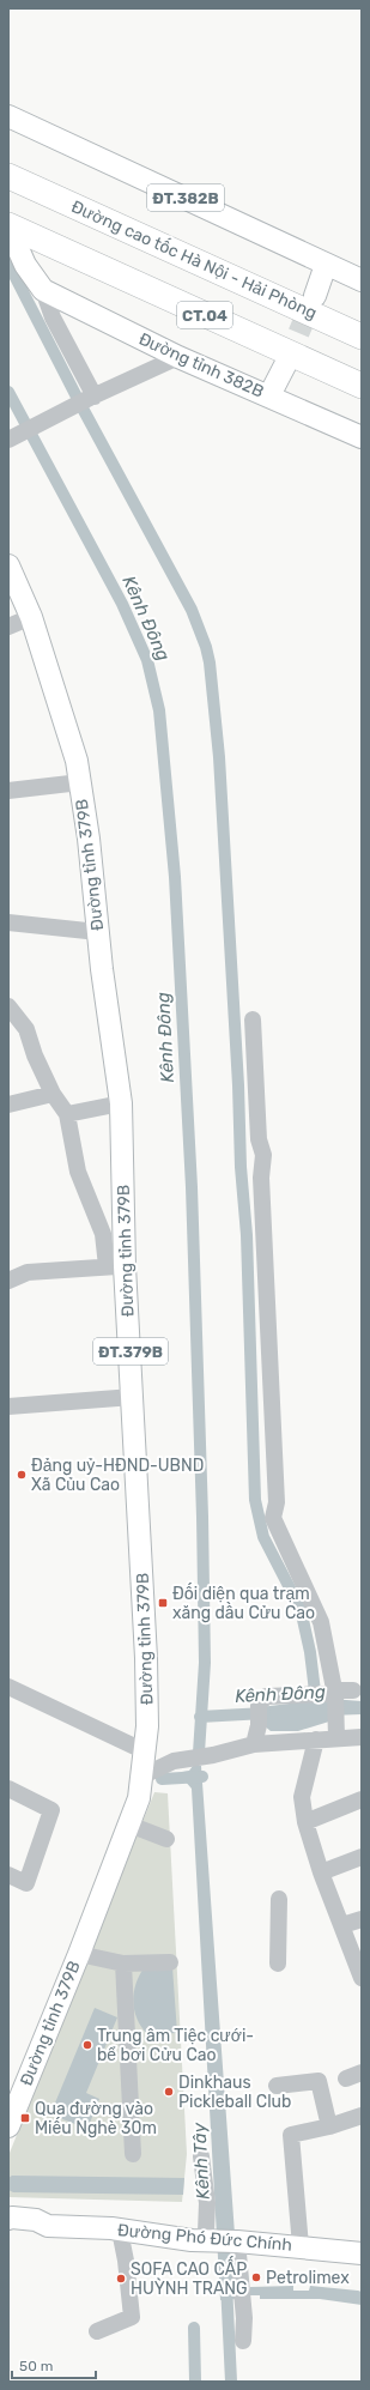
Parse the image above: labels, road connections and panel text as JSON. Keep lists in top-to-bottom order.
{
  "streets": {
    "highway": ["Đường cao tốc Hà Nội - Hải Phòng", "CT.04"],
    "main road": [
      "ĐT.382B",
      "Đường tỉnh 382B",
      "Đường tỉnh 379B",
      "ĐT.379B",
      "Đường Phó Đức Chính"
    ]
  },
  "water": ["Kênh Đông", "Kênh Tây"],
  "places": {
    "other": [
      "Đảng uỷ-HĐND-UBND Xã Củu Cao",
      "Trung âm Tiệc cưới- bể bơi Cửu Cao",
      "Dinkhaus Pickleball Club",
      "Petrolimex",
      "SOFA CAO CẤP HUỲNH TRANG"
    ],
    "transit": ["Đối diện qua trạm xăng dầu Cửu Cao", "Qua đường vào Miếu Nghè 30m"]
  },
  "scale_bar": "50 m"
}
